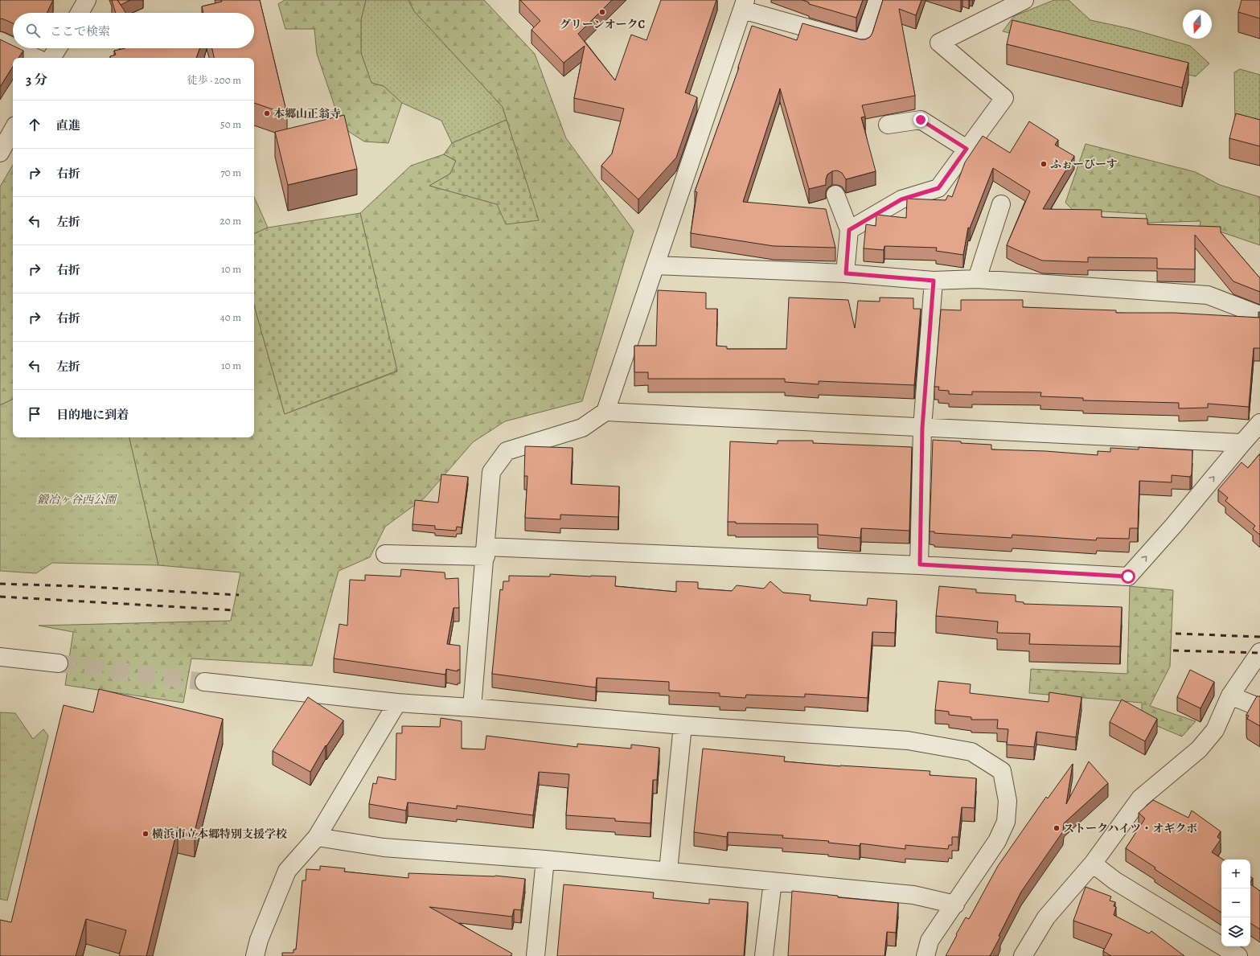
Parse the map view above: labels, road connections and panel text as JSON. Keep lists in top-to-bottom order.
{
  "parks": ["鍛冶ヶ谷西公園"],
  "places": [
    "グリーンオークC",
    "本郷山正翁寺",
    "ふぉーぴーす",
    "ストークハイツ・オギクボ",
    "横浜市立本郷特別支援学校"
  ],
  "north": "bottom",
  "page": {
    "search": "ここで検索",
    "heading": ["3 分", "徒歩 · 200 m"],
    "list": [
      ["直進", "50 m"],
      ["右折", "70 m"],
      ["左折", "20 m"],
      ["右折", "10 m"],
      ["右折", "40 m"],
      ["左折", "10 m"],
      "目的地に到着"
    ],
    "map_buttons": ["+", "−"]
  }
}
